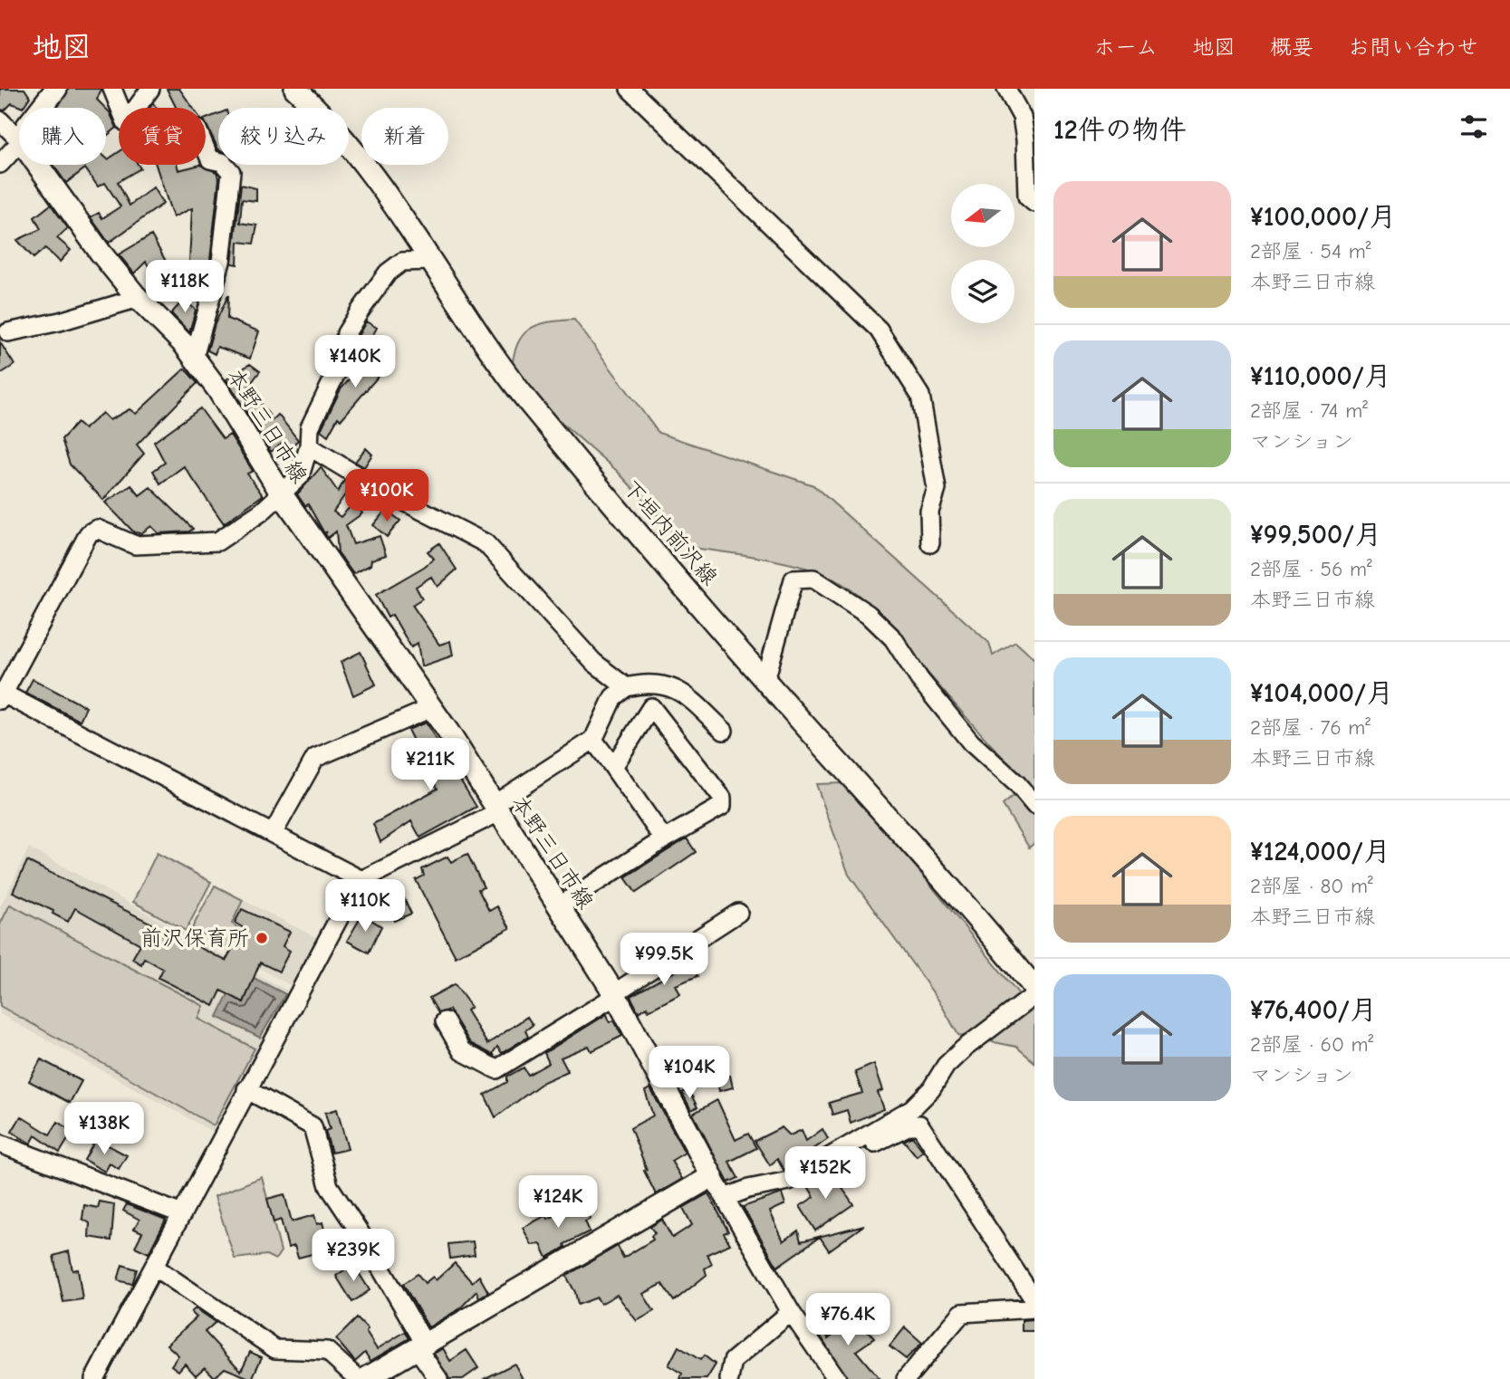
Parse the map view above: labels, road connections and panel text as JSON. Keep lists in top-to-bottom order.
{
  "streets": {
    "main road": ["本野三日市線", "下垣内前沢線"]
  },
  "places": ["前沢保育所"],
  "north": "left",
  "page": {
    "header": "地図",
    "nav": [
      "ホーム",
      "地図",
      "概要",
      "お問い合わせ"
    ],
    "heading": "12件の物件",
    "chip": [
      "購入",
      "賃貸",
      "絞り込み",
      "新着"
    ],
    "list": [
      {
        "name": "¥100,000/月",
        "note": "2部屋 · 54 m² · 本野三日市線"
      },
      {
        "name": "¥110,000/月",
        "note": "2部屋 · 74 m² · マンション"
      },
      {
        "name": "¥99,500/月",
        "note": "2部屋 · 56 m² · 本野三日市線"
      },
      {
        "name": "¥104,000/月",
        "note": "2部屋 · 76 m² · 本野三日市線"
      },
      {
        "name": "¥124,000/月",
        "note": "2部屋 · 80 m² · 本野三日市線"
      },
      {
        "name": "¥76,400/月",
        "note": "2部屋 · 60 m² · マンション"
      }
    ],
    "price": [
      "¥118K",
      "¥140K",
      "¥100K",
      "¥211K",
      "¥110K",
      "¥99.5K",
      "¥104K",
      "¥138K",
      "¥152K",
      "¥124K",
      "¥239K",
      "¥76.4K"
    ]
  }
}
